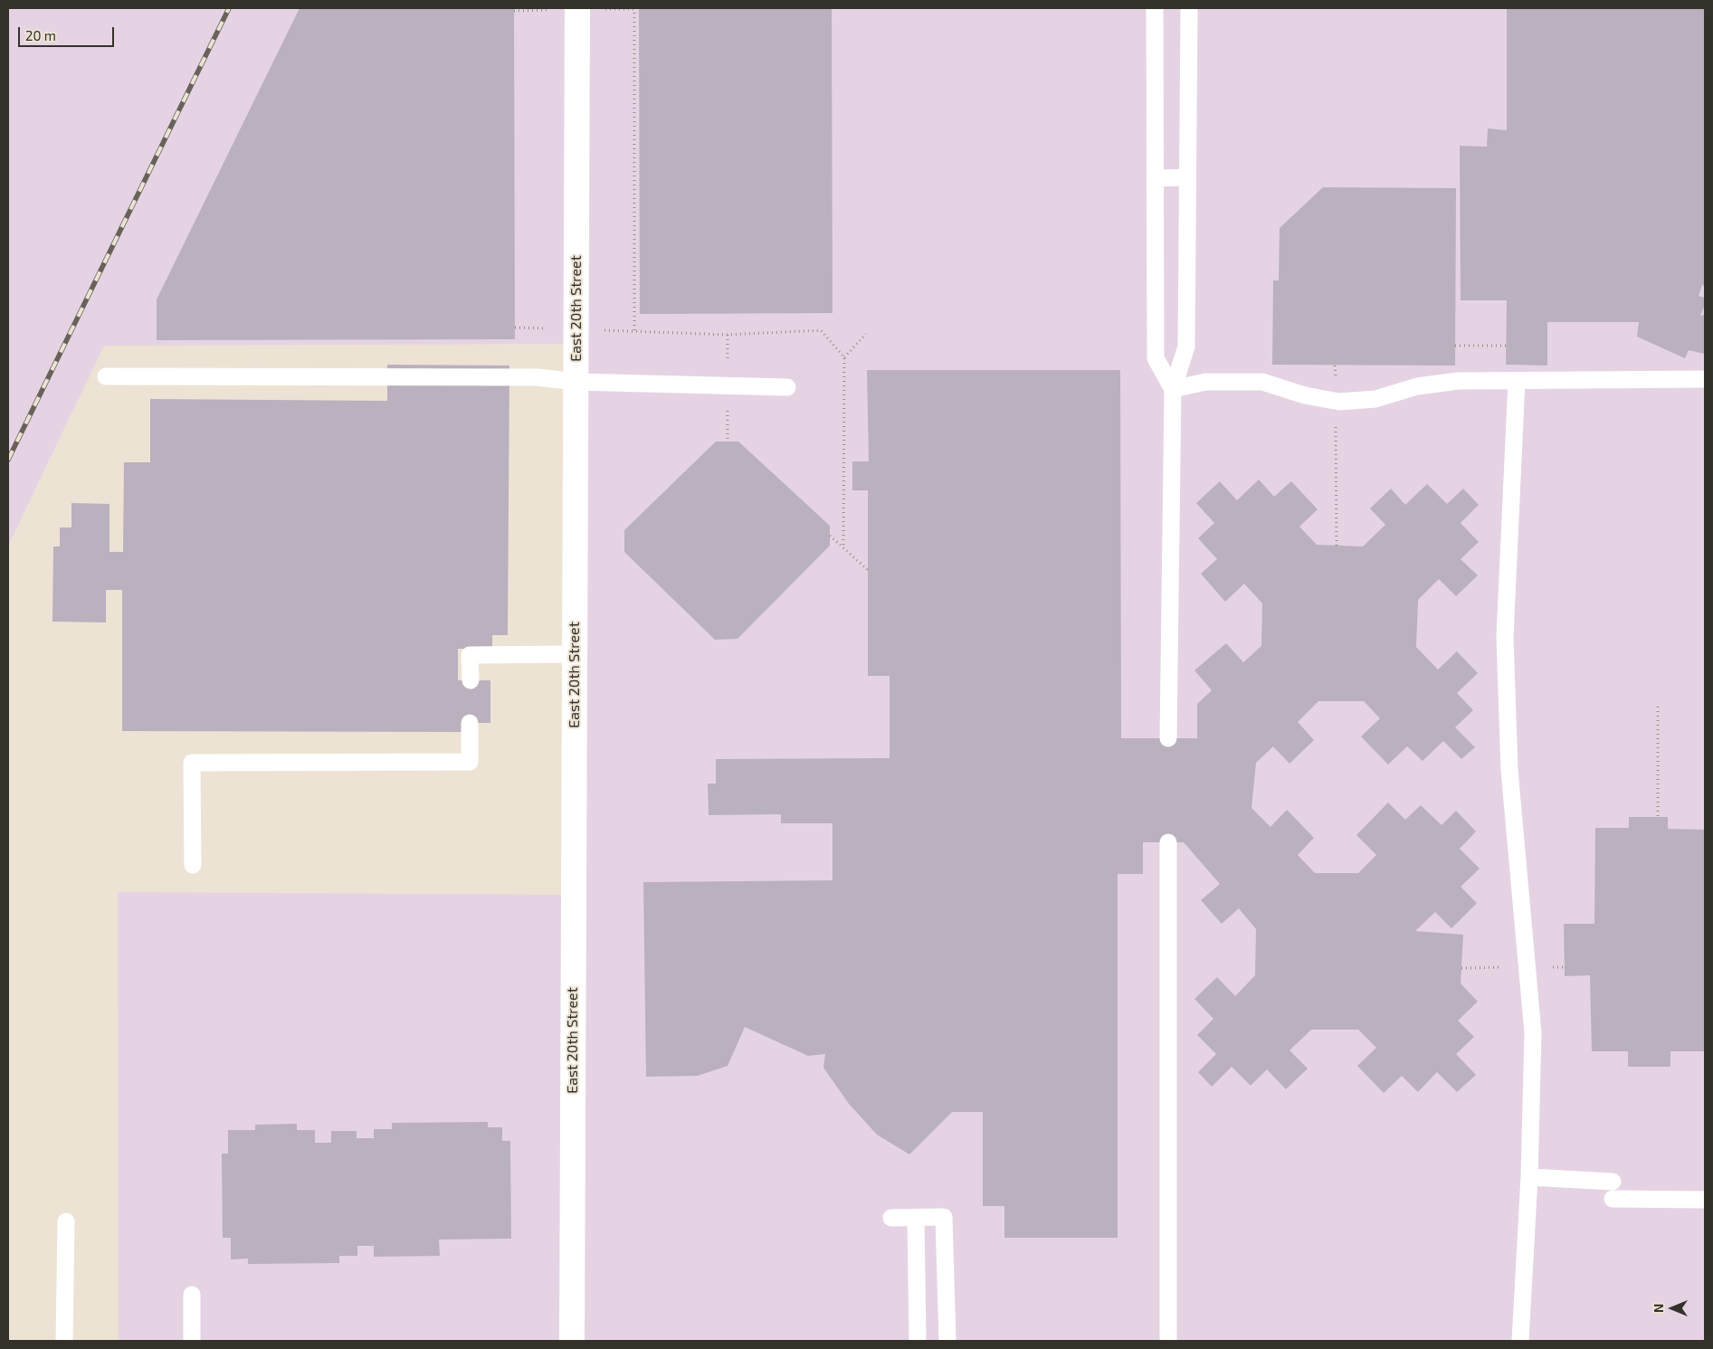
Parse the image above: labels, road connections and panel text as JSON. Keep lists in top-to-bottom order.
{
  "streets": {
    "street": ["East 20th Street"]
  },
  "scale_bar": "20 m",
  "north": "left"
}
